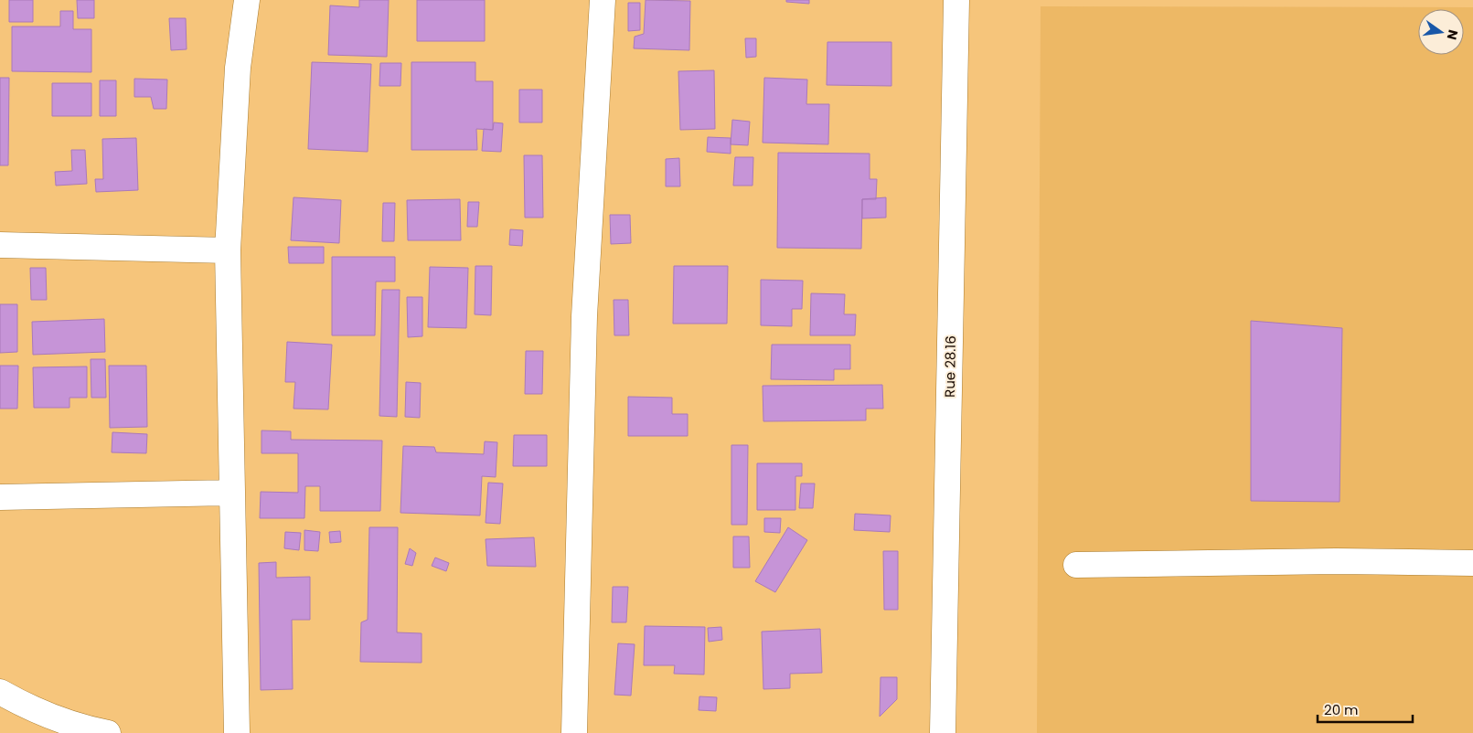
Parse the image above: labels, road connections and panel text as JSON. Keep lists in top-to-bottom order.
{
  "streets": {
    "street": ["Rue 28.16"]
  },
  "scale_bar": "20 m",
  "north": "right"
}
